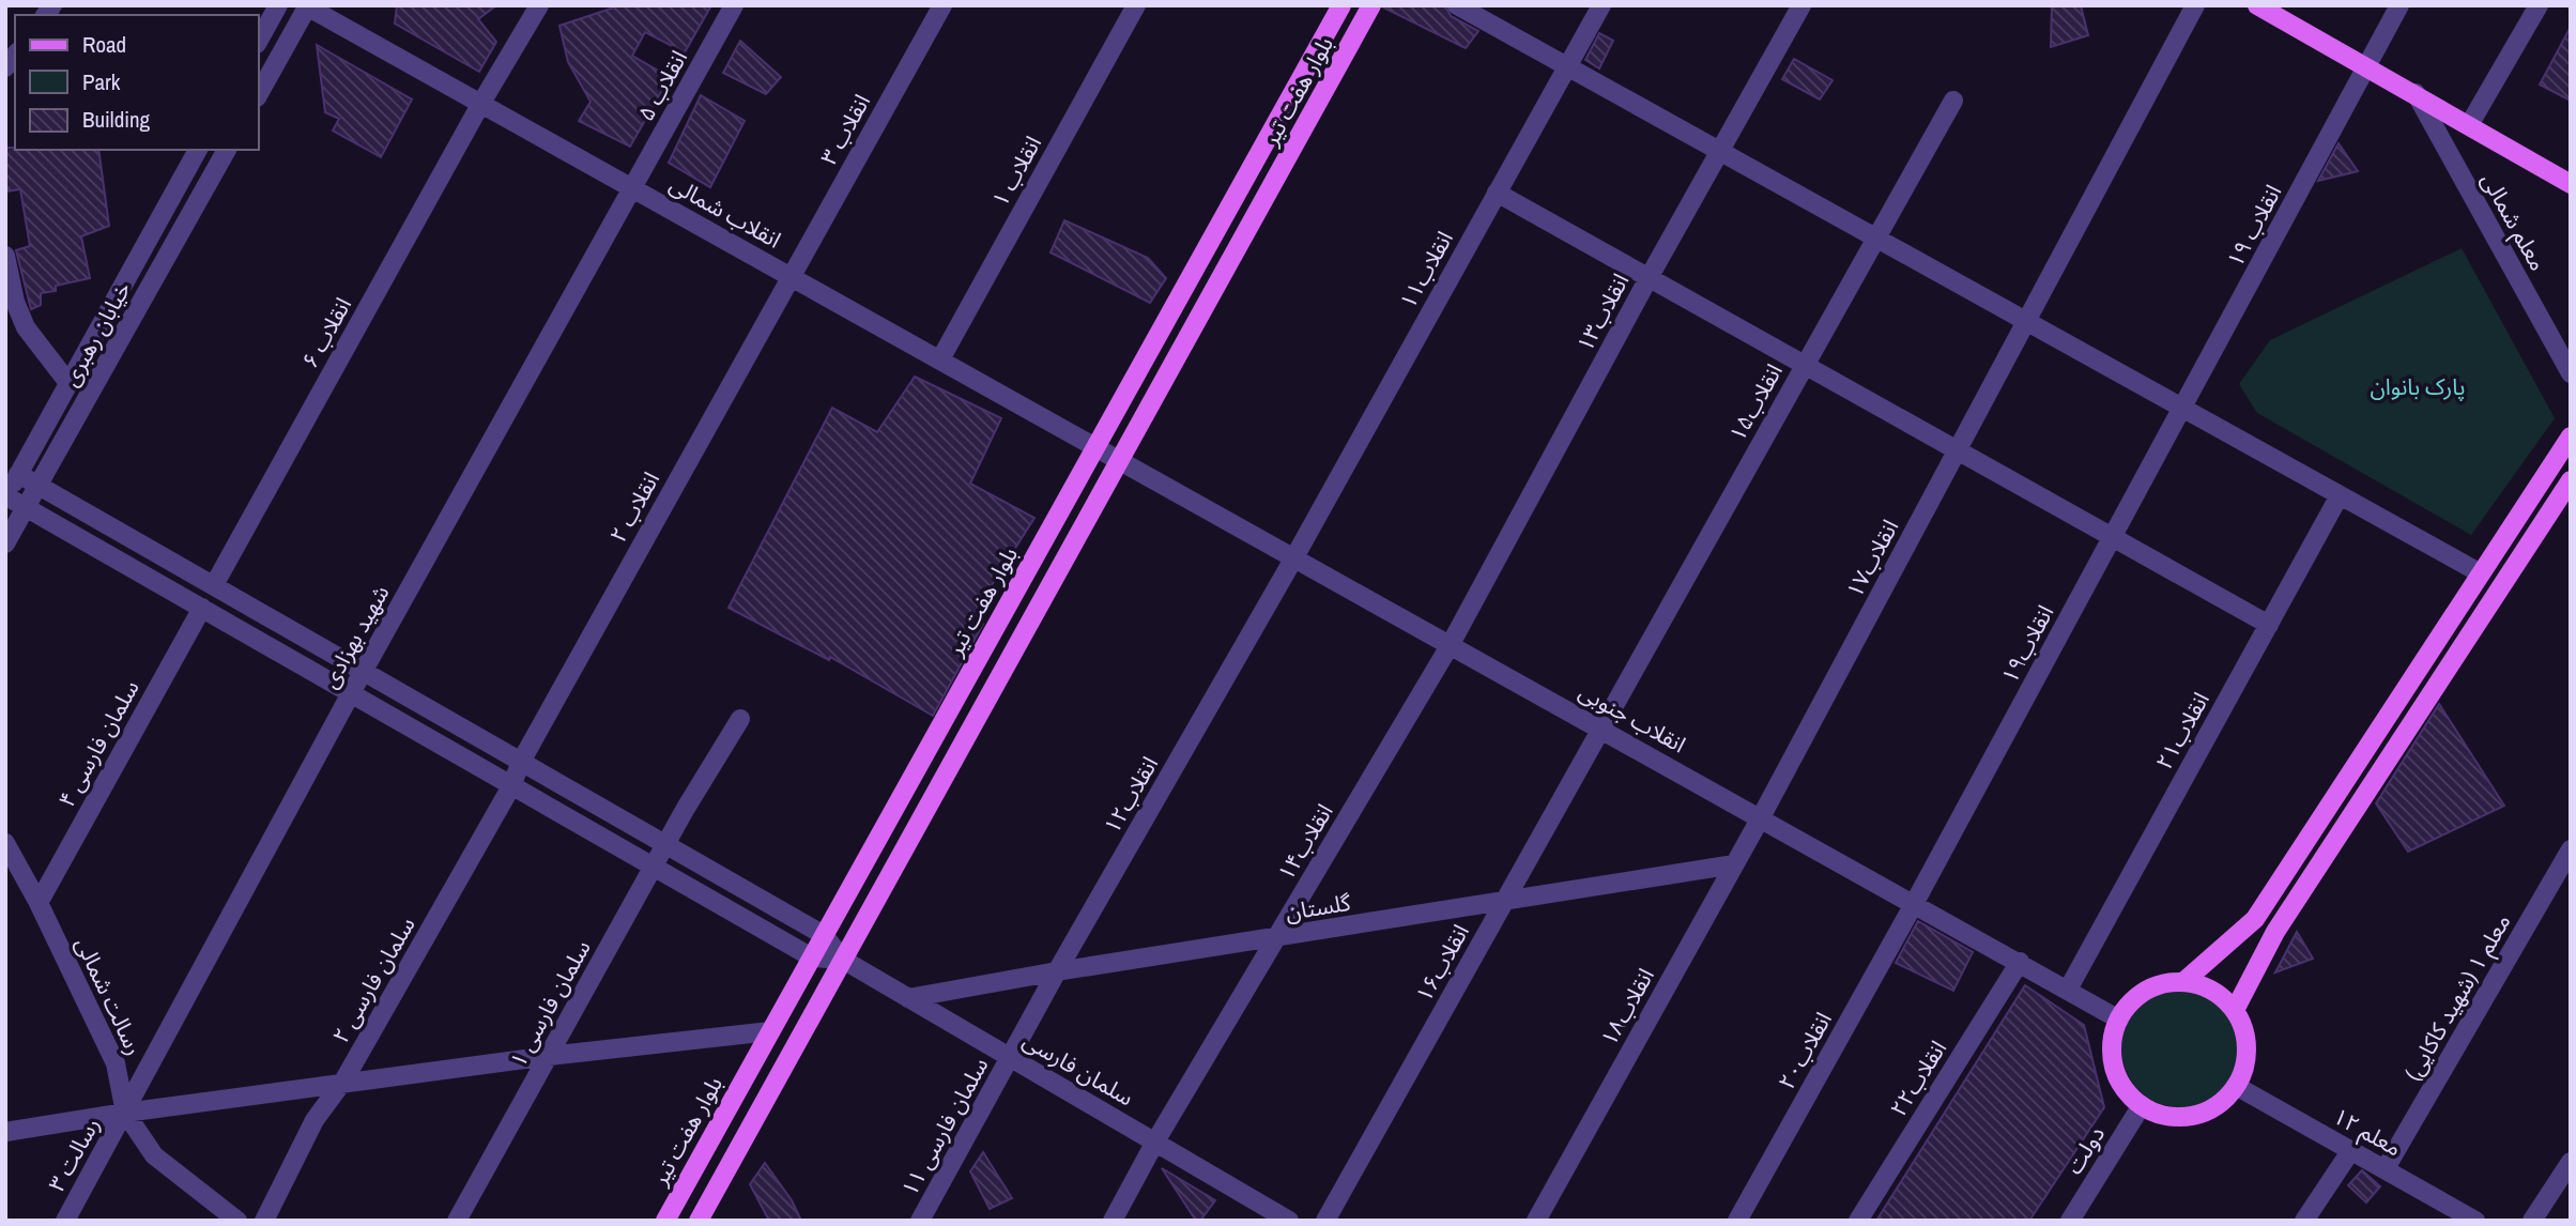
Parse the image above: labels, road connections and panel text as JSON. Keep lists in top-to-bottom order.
{
  "streets": {
    "main road": ["بلوار هفت تیر", "معلم شمالی"],
    "street": [
      "انقلاب ۵",
      "انقلاب ۳",
      "انقلاب ۱",
      "انقلاب شمالی",
      "انقلاب ۱۹",
      "انقلاب۱۱",
      "انقلاب۱۳",
      "انقلاب ۶",
      "خیابان رهبری",
      "انقلاب۱۵",
      "انقلاب ۲",
      "انقلاب۱۷",
      "شهید بهزادی",
      "انقلاب۱۹",
      "انقلاب جنوبی",
      "انقلاب۲۱",
      "سلمان فارسی ۴",
      "انقلاب۱۲",
      "انقلاب۱۴",
      "گلستان",
      "انقلاب۱۶",
      "سلمان فارسی ۲",
      "رسالت شمالی",
      "معلم ۱ (شهید کاکایی)",
      "سلمان فارسی ۱",
      "انقلاب۱۸",
      "انقلاب۲۰",
      "سلمان فارسی",
      "انقلاب۲۲",
      "سلمان فارسی ۱۱",
      "معلم ۱۲",
      "دولت",
      "رسالت ۳"
    ]
  },
  "crossings": [
    ["انقلاب ۵", "انقلاب شمالی"],
    ["انقلاب ۵", "شهید بهزادی"],
    ["بلوار هفت تیر", "انقلاب شمالی"],
    ["بلوار هفت تیر", "انقلاب جنوبی"],
    ["بلوار هفت تیر", "سلمان فارسی"],
    ["انقلاب ۳", "انقلاب شمالی"],
    ["انقلاب ۳", "انقلاب ۲"],
    ["انقلاب ۱", "انقلاب شمالی"],
    ["انقلاب شمالی", "انقلاب ۶"],
    ["انقلاب شمالی", "انقلاب ۲"],
    ["انقلاب شمالی", "شهید بهزادی"],
    ["انقلاب شمالی", "انقلاب جنوبی"],
    ["معلم شمالی", "انقلاب ۱۹"],
    ["انقلاب ۱۹", "انقلاب۱۹"],
    ["انقلاب۱۱", "انقلاب جنوبی"],
    ["انقلاب۱۱", "انقلاب۱۲"],
    ["انقلاب۱۳", "انقلاب جنوبی"],
    ["انقلاب۱۳", "انقلاب۱۴"],
    ["انقلاب۱۵", "انقلاب جنوبی"],
    ["انقلاب۱۵", "انقلاب۱۶"],
    ["انقلاب ۲", "سلمان فارسی ۲"],
    ["انقلاب۱۷", "انقلاب جنوبی"],
    ["انقلاب۱۷", "انقلاب۱۸"],
    ["شهید بهزادی", "رسالت شمالی"],
    ["شهید بهزادی", "رسالت ۳"],
    ["انقلاب۱۹", "انقلاب جنوبی"],
    ["انقلاب۱۹", "انقلاب۲۰"],
    ["انقلاب جنوبی", "انقلاب۲۱"],
    ["انقلاب جنوبی", "انقلاب۱۲"],
    ["انقلاب جنوبی", "انقلاب۱۴"],
    ["انقلاب جنوبی", "انقلاب۱۶"],
    ["انقلاب جنوبی", "انقلاب۱۸"],
    ["انقلاب جنوبی", "انقلاب۲۰"],
    ["انقلاب جنوبی", "انقلاب۲۲"],
    ["انقلاب جنوبی", "معلم ۱۲"],
    ["انقلاب جنوبی", "دولت"],
    ["سلمان فارسی ۴", "رسالت شمالی"],
    ["انقلاب۱۲", "گلستان"],
    ["انقلاب۱۲", "سلمان فارسی"],
    ["انقلاب۱۲", "سلمان فارسی ۱۱"],
    ["انقلاب۱۴", "گلستان"],
    ["انقلاب۱۴", "سلمان فارسی"],
    ["گلستان", "انقلاب۱۶"],
    ["گلستان", "انقلاب۱۸"],
    ["گلستان", "سلمان فارسی"],
    ["رسالت شمالی", "رسالت ۳"],
    ["معلم ۱ (شهید کاکایی)", "معلم ۱۲"],
    ["سلمان فارسی", "سلمان فارسی ۱۱"],
    ["معلم ۱۲", "دولت"]
  ],
  "parks": ["پارک بانوان"],
  "legend": ["Road", "Park", "Building"]
}
